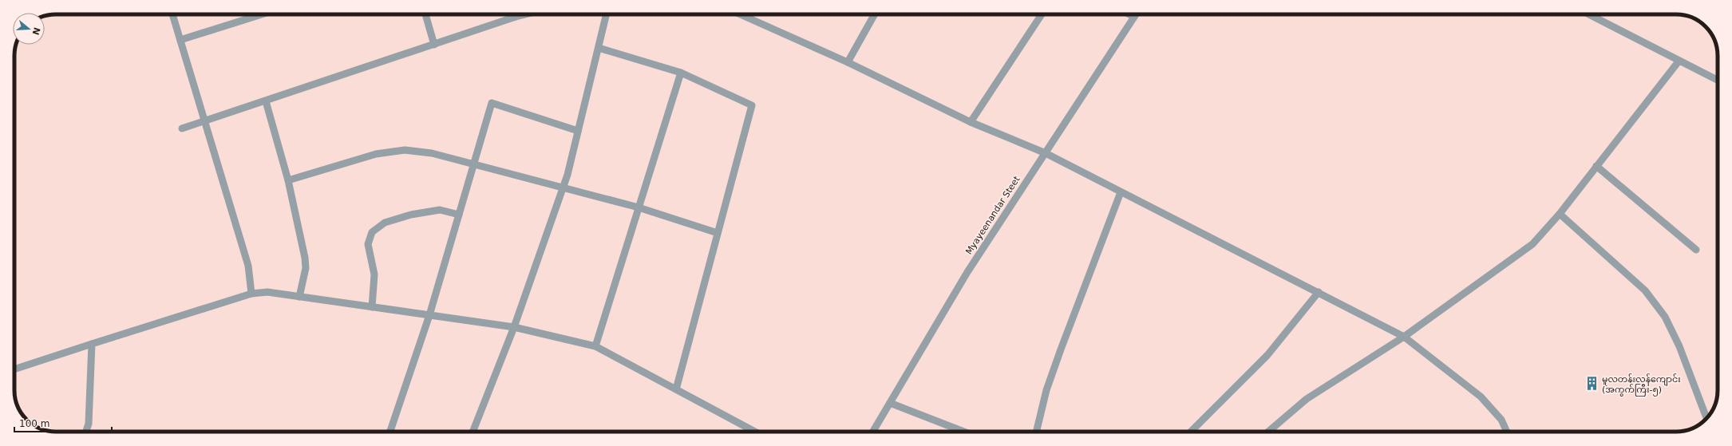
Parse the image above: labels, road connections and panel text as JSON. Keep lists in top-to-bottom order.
{
  "streets": {
    "street": ["Myayeenandar Steet"]
  },
  "places": {
    "building": ["မူလတန်းလွန်ကျောင်း (အကွက်ကြီး-၅)"]
  },
  "scale_bar": "100 m",
  "north": "right"
}
